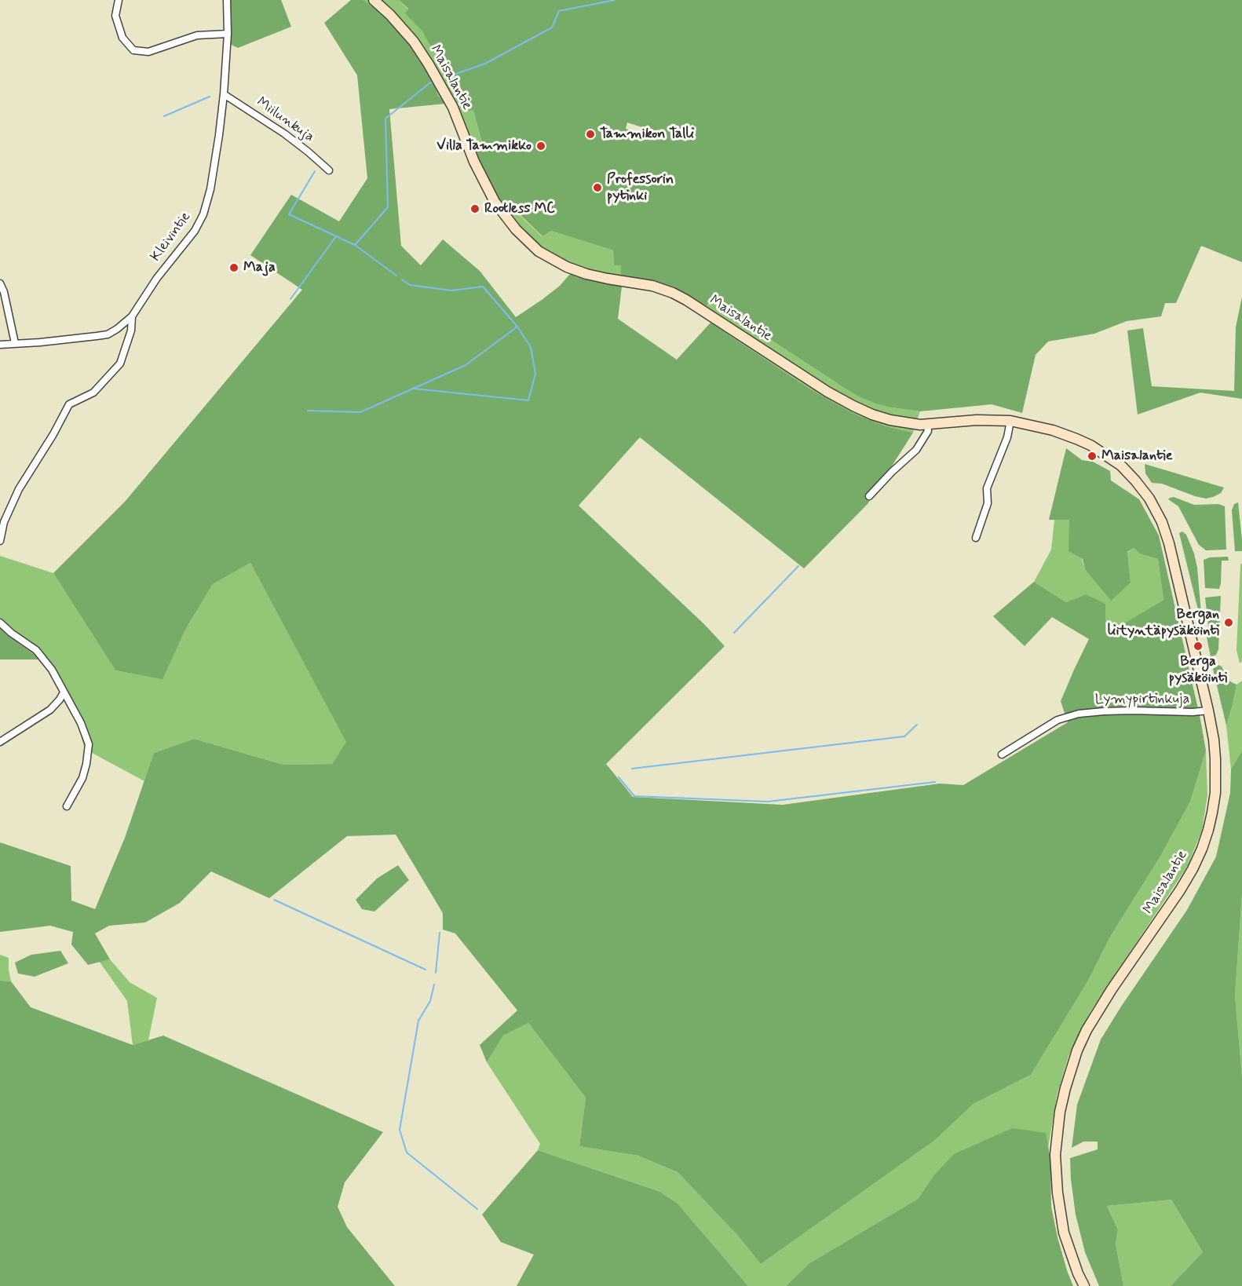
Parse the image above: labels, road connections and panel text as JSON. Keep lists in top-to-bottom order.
{
  "streets": {
    "main road": ["Maisalantie"],
    "street": ["Miilunkuja", "Kleivintie", "Lymypirtinkuja"]
  },
  "crossings": [
    ["Maisalantie", "Lymypirtinkuja"],
    ["Miilunkuja", "Kleivintie"]
  ],
  "places": [
    "Tammikon Talli",
    "Villa Tammikko",
    "Professorin pytinki",
    "Rootless MC",
    "Maja",
    "Maisalantie",
    "Bergan liityntäpysäköinti",
    "Berga pysäköinti"
  ]
}
